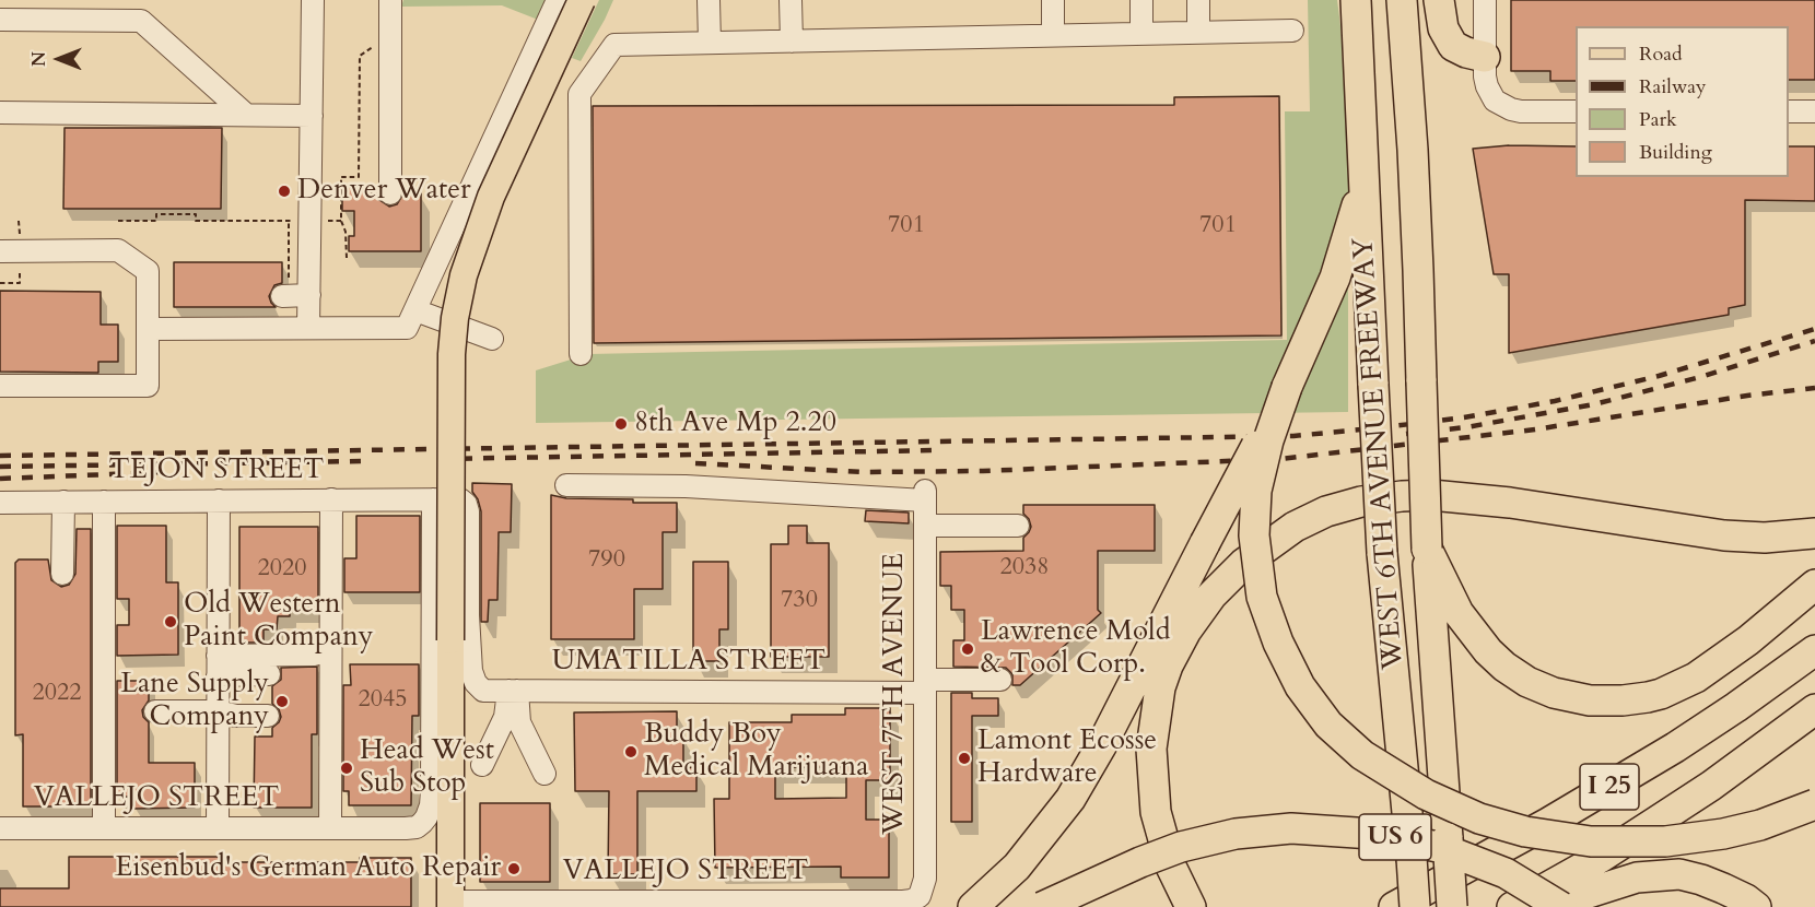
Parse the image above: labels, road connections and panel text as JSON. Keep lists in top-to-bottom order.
{
  "streets": {
    "highway": ["WEST 6TH AVENUE FREEWAY", "I 25", "US 6"],
    "street": [
      "TEJON STREET",
      "UMATILLA STREET",
      "WEST 7TH AVENUE",
      "VALLEJO STREET"
    ]
  },
  "crossings": [
    ["TEJON STREET", "UMATILLA STREET"],
    ["TEJON STREET", "VALLEJO STREET"],
    ["UMATILLA STREET", "WEST 7TH AVENUE"],
    ["WEST 7TH AVENUE", "VALLEJO STREET"]
  ],
  "places": [
    "Denver Water",
    "8th Ave Mp 2.20",
    "Old Western Paint Company",
    "Lawrence Mold & Tool Corp.",
    "Lane Supply Company",
    "Buddy Boy Medical Marijuana",
    "Lamont Ecosse Hardware",
    "Head West Sub Stop",
    "Eisenbud's German Auto Repair"
  ],
  "house_numbers": [
    "701",
    "701",
    "790",
    "2038",
    "2020",
    "730",
    "2022",
    "2045"
  ],
  "legend": [
    "Road",
    "Railway",
    "Park",
    "Building"
  ],
  "north": "left"
}
